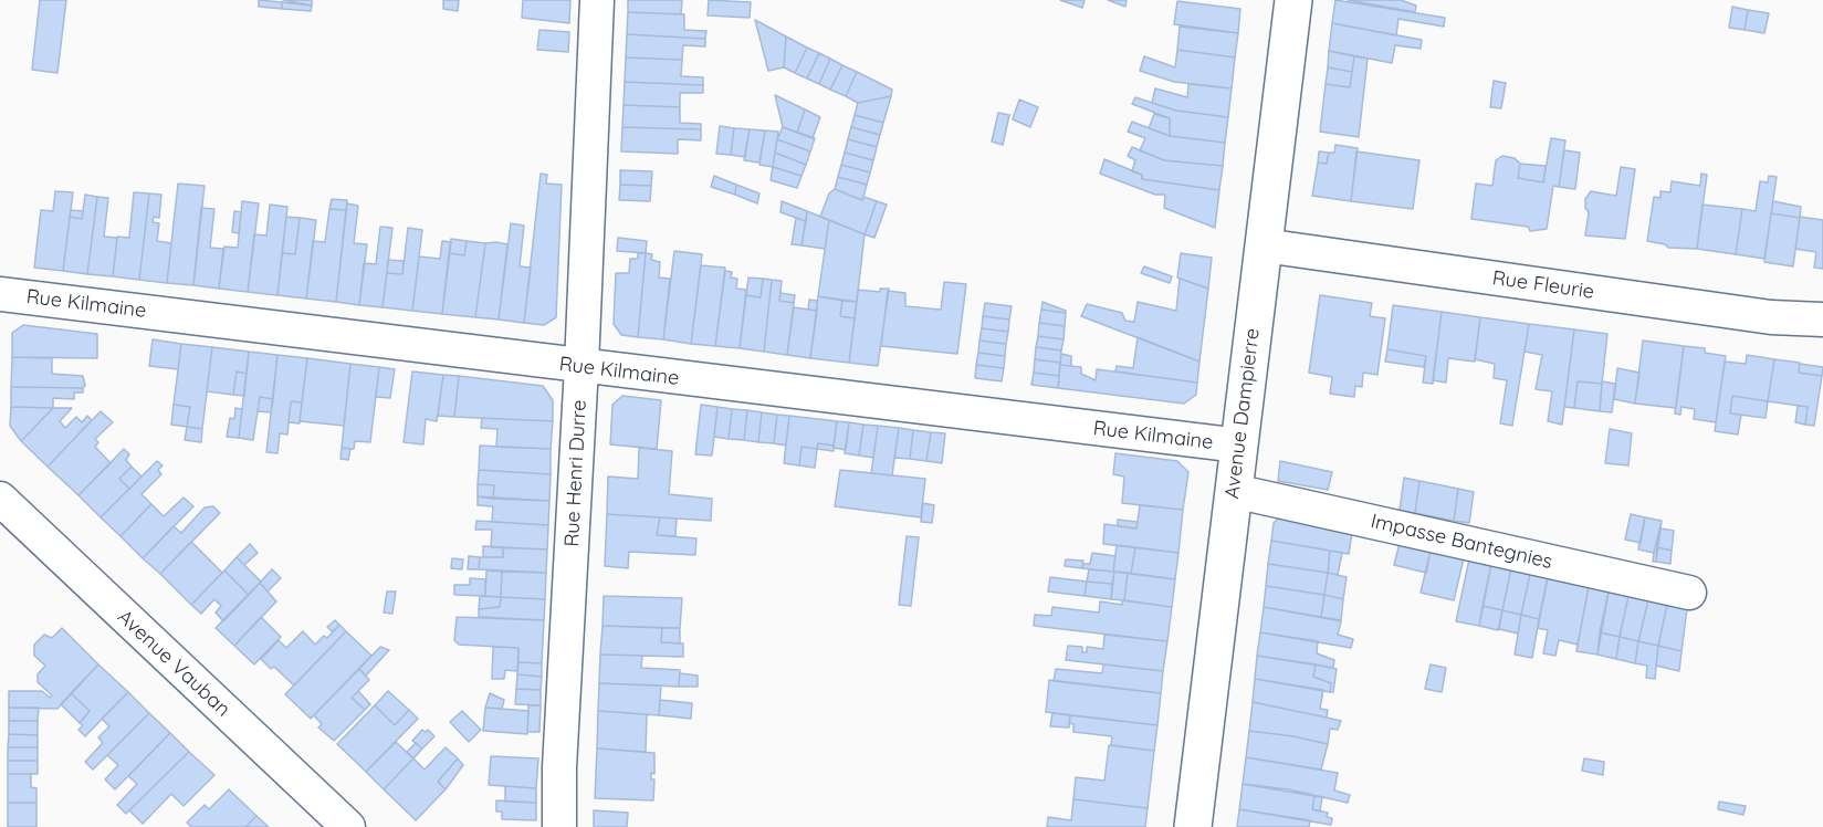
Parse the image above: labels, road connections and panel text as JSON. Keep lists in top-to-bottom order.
{
  "streets": {
    "main road": ["Avenue Dampierre"],
    "street": [
      "Rue Fleurie",
      "Rue Kilmaine",
      "Rue Henri Durre",
      "Impasse Bantegnies",
      "Avenue Vauban"
    ]
  },
  "crossings": [
    ["Rue Fleurie", "Avenue Dampierre"],
    ["Rue Kilmaine", "Avenue Dampierre"],
    ["Rue Kilmaine", "Rue Henri Durre"],
    ["Avenue Dampierre", "Impasse Bantegnies"]
  ]
}
